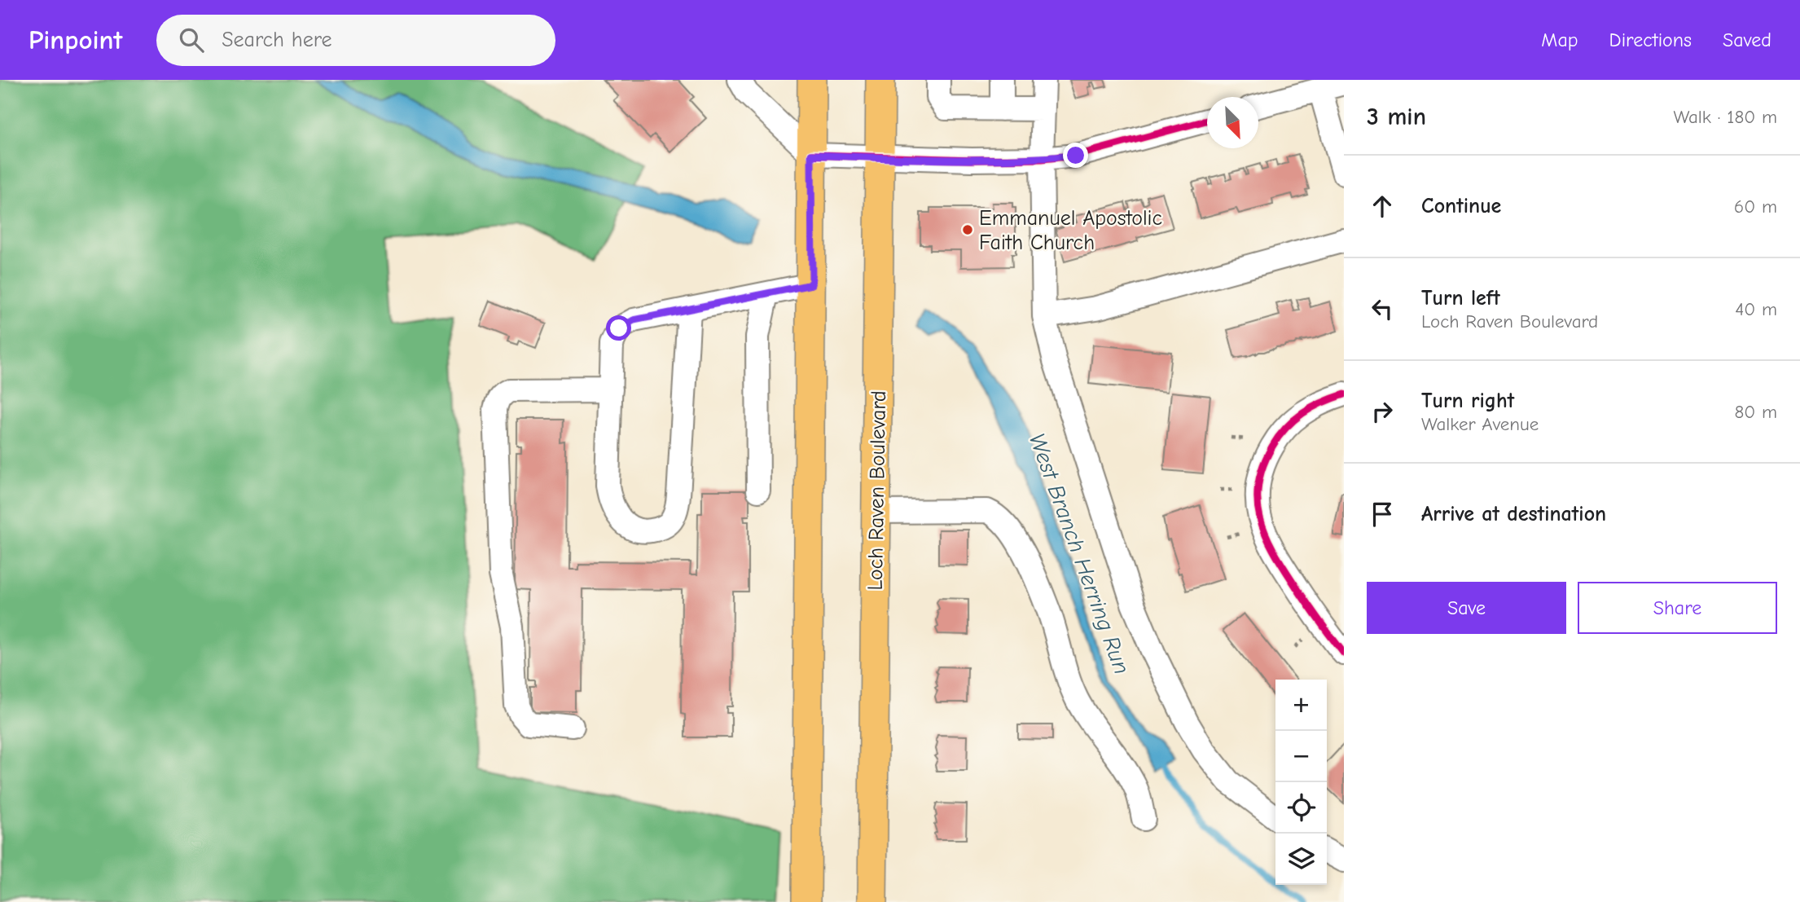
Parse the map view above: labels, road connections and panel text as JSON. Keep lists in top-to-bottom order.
{
  "streets": {
    "main road": ["Loch Raven Boulevard"]
  },
  "water": ["West Branch Herring Run"],
  "places": ["Emmanuel Apostolic Faith Church"],
  "north": "bottom right",
  "page": {
    "header": "Pinpoint",
    "search": "Search here",
    "nav": ["Map", "Directions", "Saved"],
    "heading": ["3 min", "Walk · 180 m"],
    "list": [
      ["Continue", "60 m"],
      ["Turn left", "Loch Raven Boulevard", "40 m"],
      ["Turn right", "Walker Avenue", "80 m"],
      "Arrive at destination"
    ],
    "buttons": ["Save", "Share"],
    "map_buttons": ["+", "−"]
  }
}
